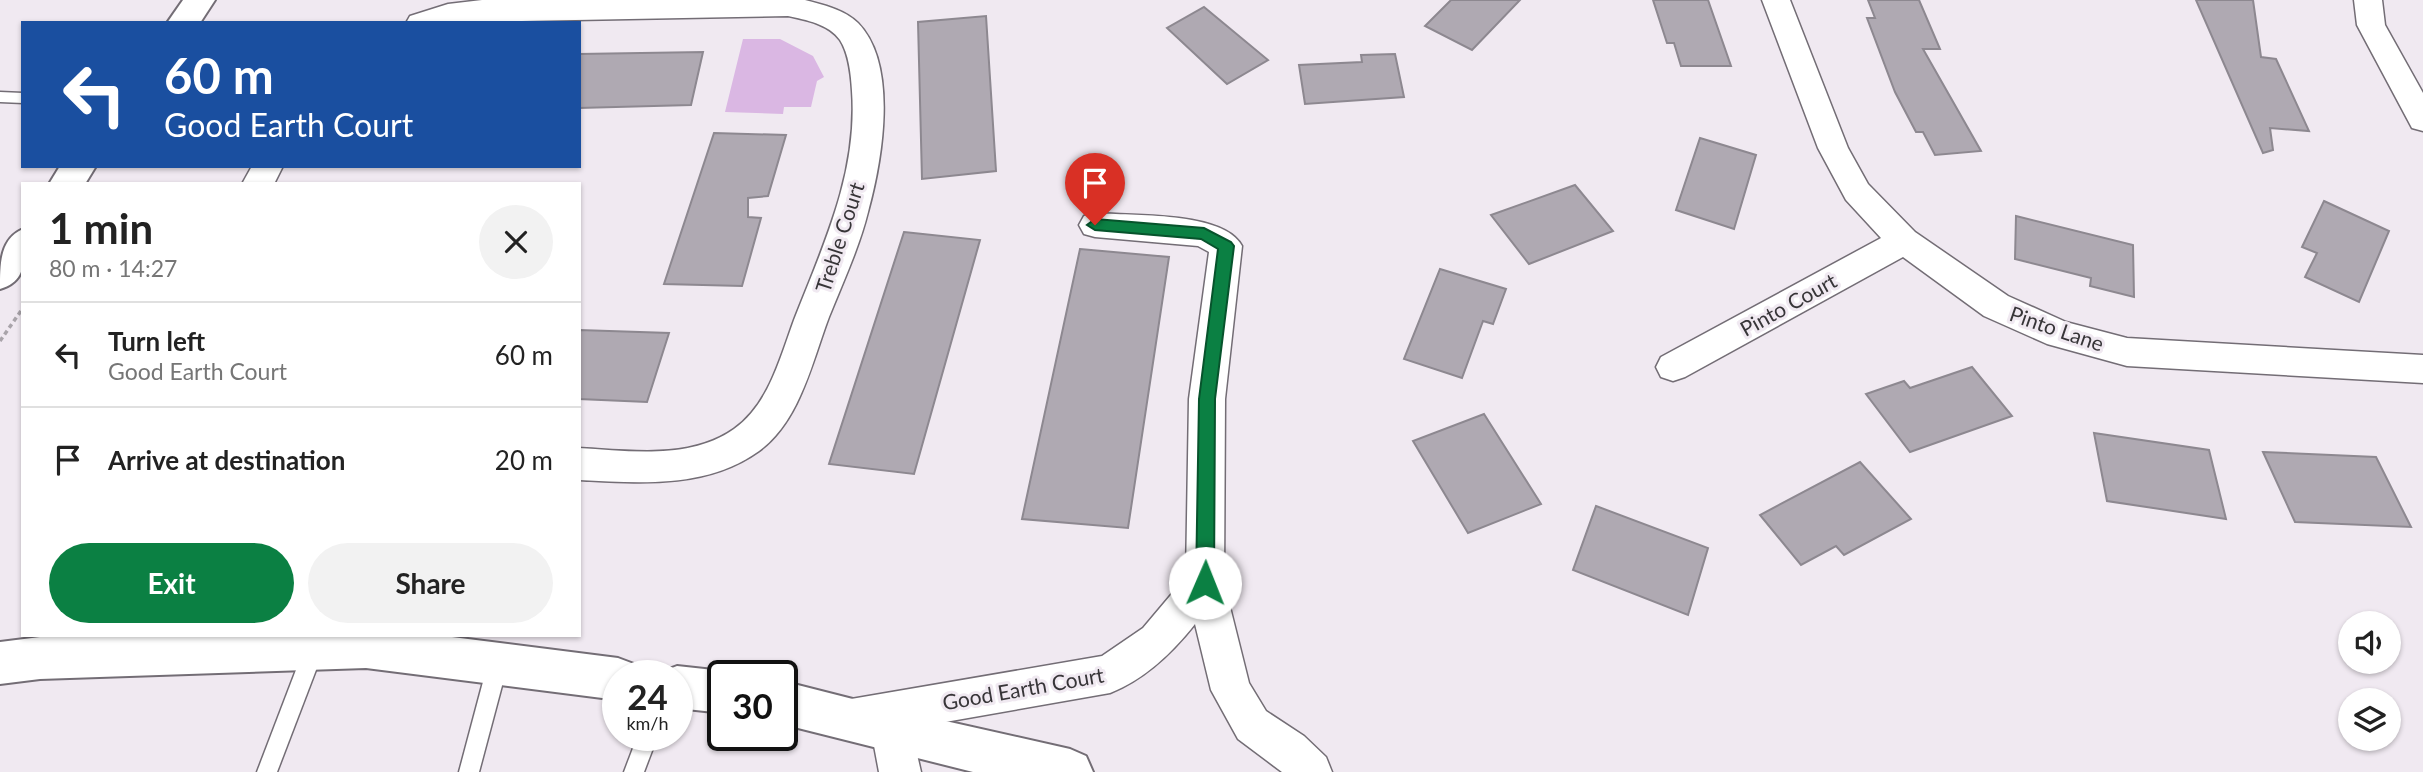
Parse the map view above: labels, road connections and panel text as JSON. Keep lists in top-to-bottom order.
{
  "streets": {
    "street": [
      "Treble Court",
      "Pinto Court",
      "Pinto Lane",
      "Good Earth Court"
    ]
  },
  "crossings": [
    ["Pinto Court", "Pinto Lane"]
  ],
  "page": {
    "turn": ["60 m", "Good Earth Court"],
    "heading": ["1 min", "80 m · 14:27"],
    "list": [
      {
        "name": "Turn left",
        "note": "Good Earth Court",
        "value": "60 m"
      },
      {
        "name": "Arrive at destination",
        "value": "20 m"
      }
    ],
    "buttons": ["Exit", "Share"],
    "speed": "24 km/h",
    "limit": "30"
  }
}
